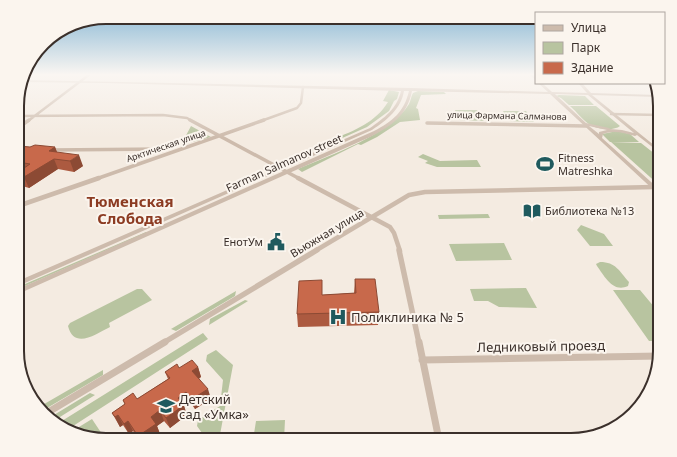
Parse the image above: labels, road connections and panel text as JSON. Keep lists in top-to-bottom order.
{
  "streets": {
    "street": [
      "улица Фармана Салманова",
      "Арктическая улица",
      "Farman Salmanov street",
      "Вьюжная улица",
      "Ледниковый проезд"
    ]
  },
  "districts": ["Тюменская Слобода"],
  "places": {
    "sports": ["Fitness Matreshka"],
    "library": ["Библиотека №13"],
    "public building": ["ЕнотУм"],
    "hospital": ["Поликлиника № 5"],
    "school or university": ["Детский сад «Умка»"]
  },
  "legend": ["Улица", "Парк", "Здание"]
}
